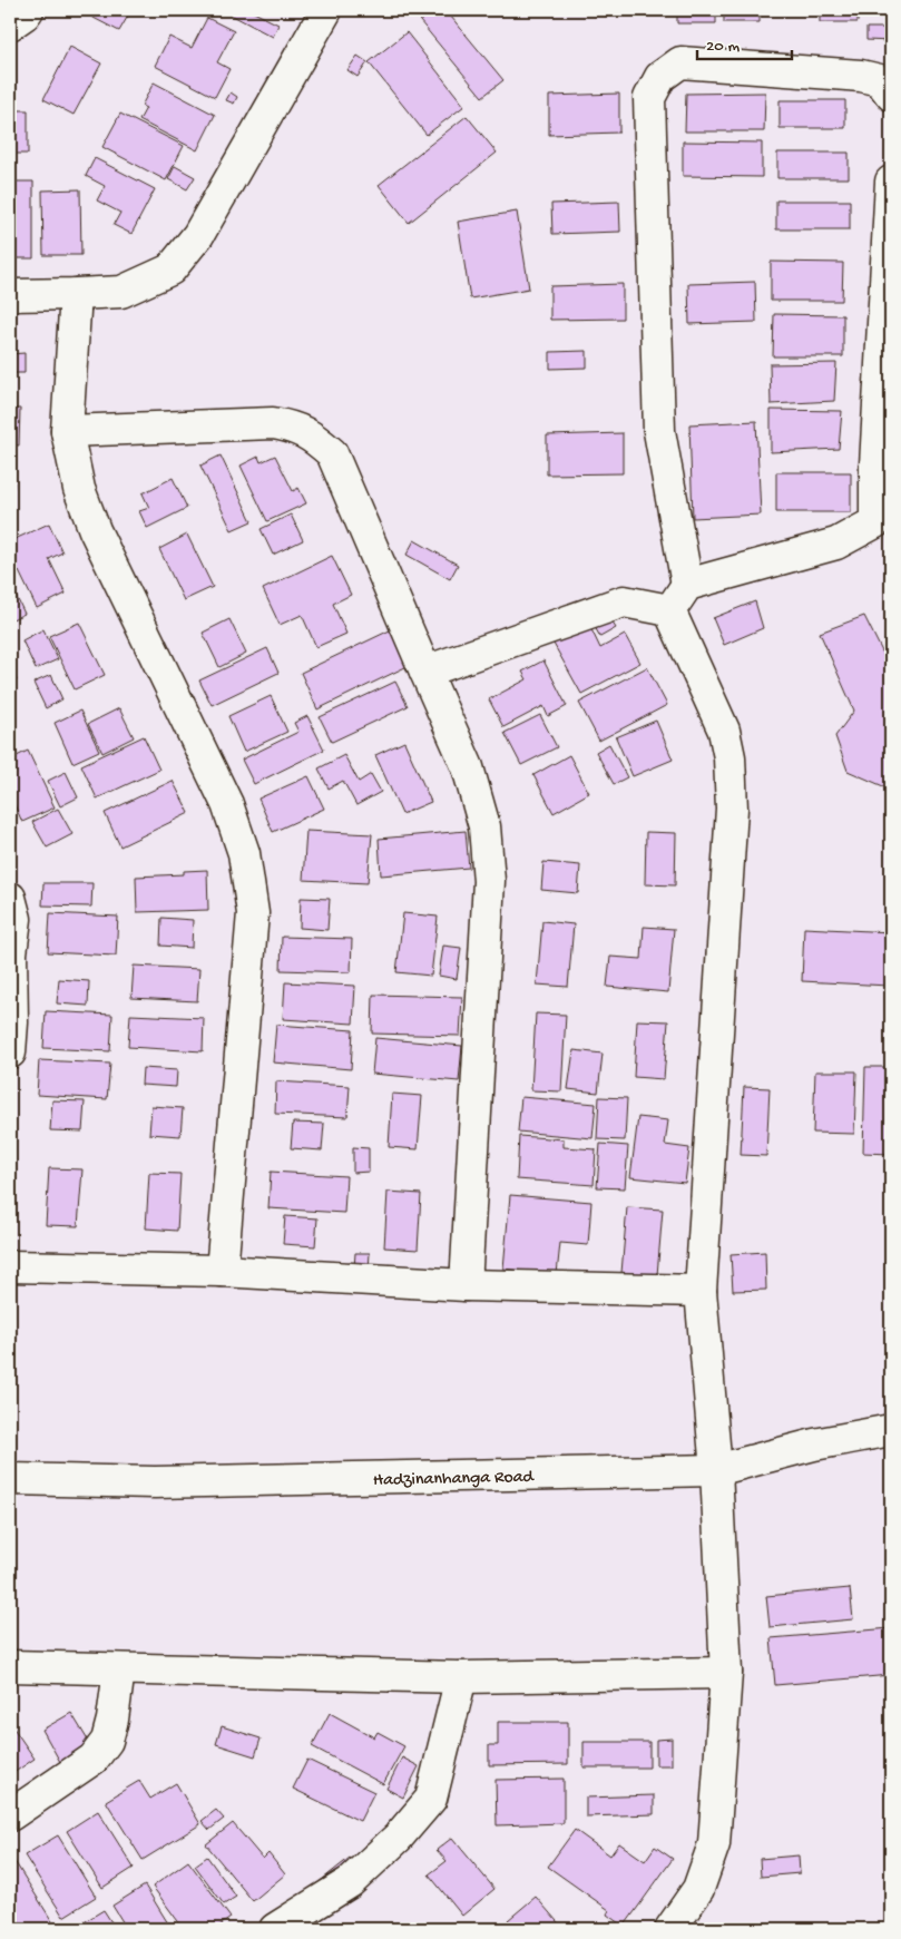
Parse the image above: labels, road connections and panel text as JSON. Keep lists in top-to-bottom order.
{
  "streets": {
    "street": ["Hadzinanhanga Road"]
  },
  "scale_bar": "20 m"
}
